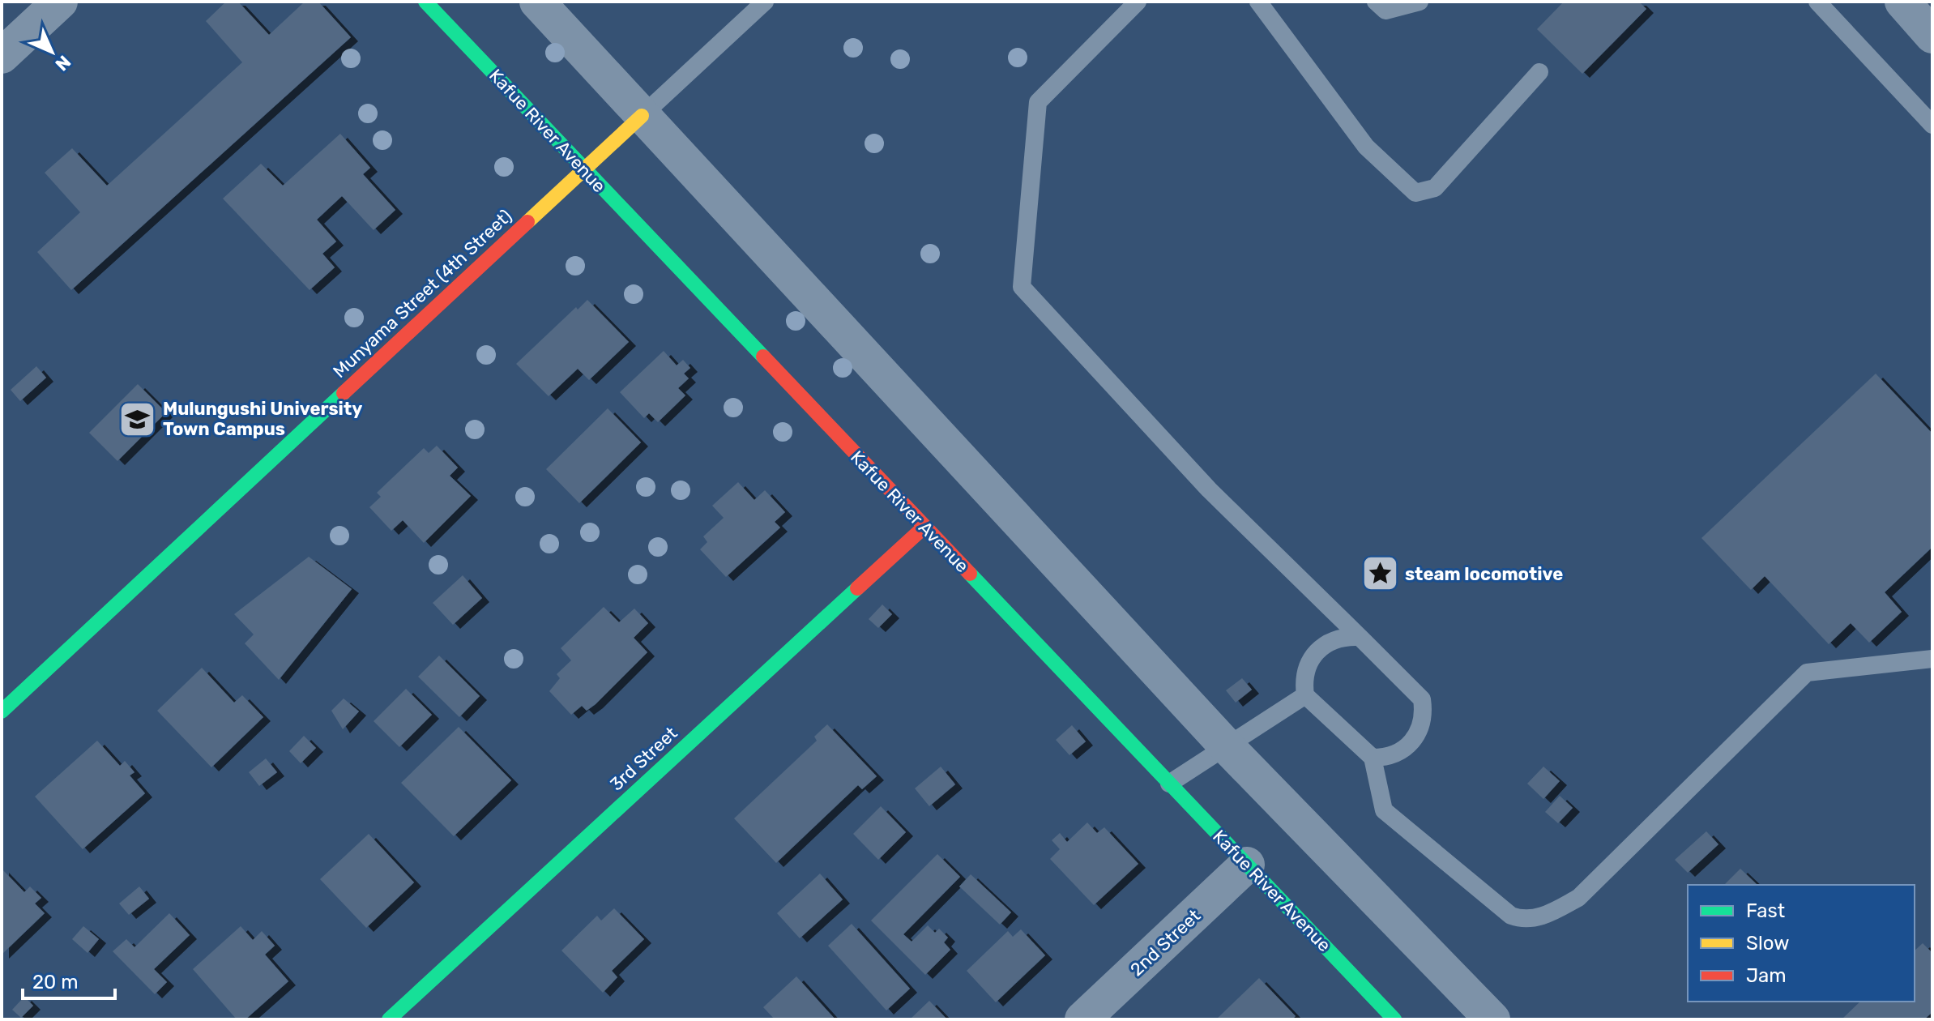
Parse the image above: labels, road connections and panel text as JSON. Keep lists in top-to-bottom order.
{
  "streets": {
    "street": [
      "Kafue River Avenue",
      "Munyama Street (4th Street)",
      "3rd Street",
      "2nd Street"
    ]
  },
  "crossings": [
    ["Kafue River Avenue", "Munyama Street (4th Street)"],
    ["Kafue River Avenue", "3rd Street"],
    ["Kafue River Avenue", "2nd Street"]
  ],
  "places": {
    "school or university": ["Mulungushi University Town Campus"],
    "place": ["steam locomotive"]
  },
  "legend": ["Fast", "Slow", "Jam"],
  "scale_bar": "20 m",
  "north": "bottom right"
}
